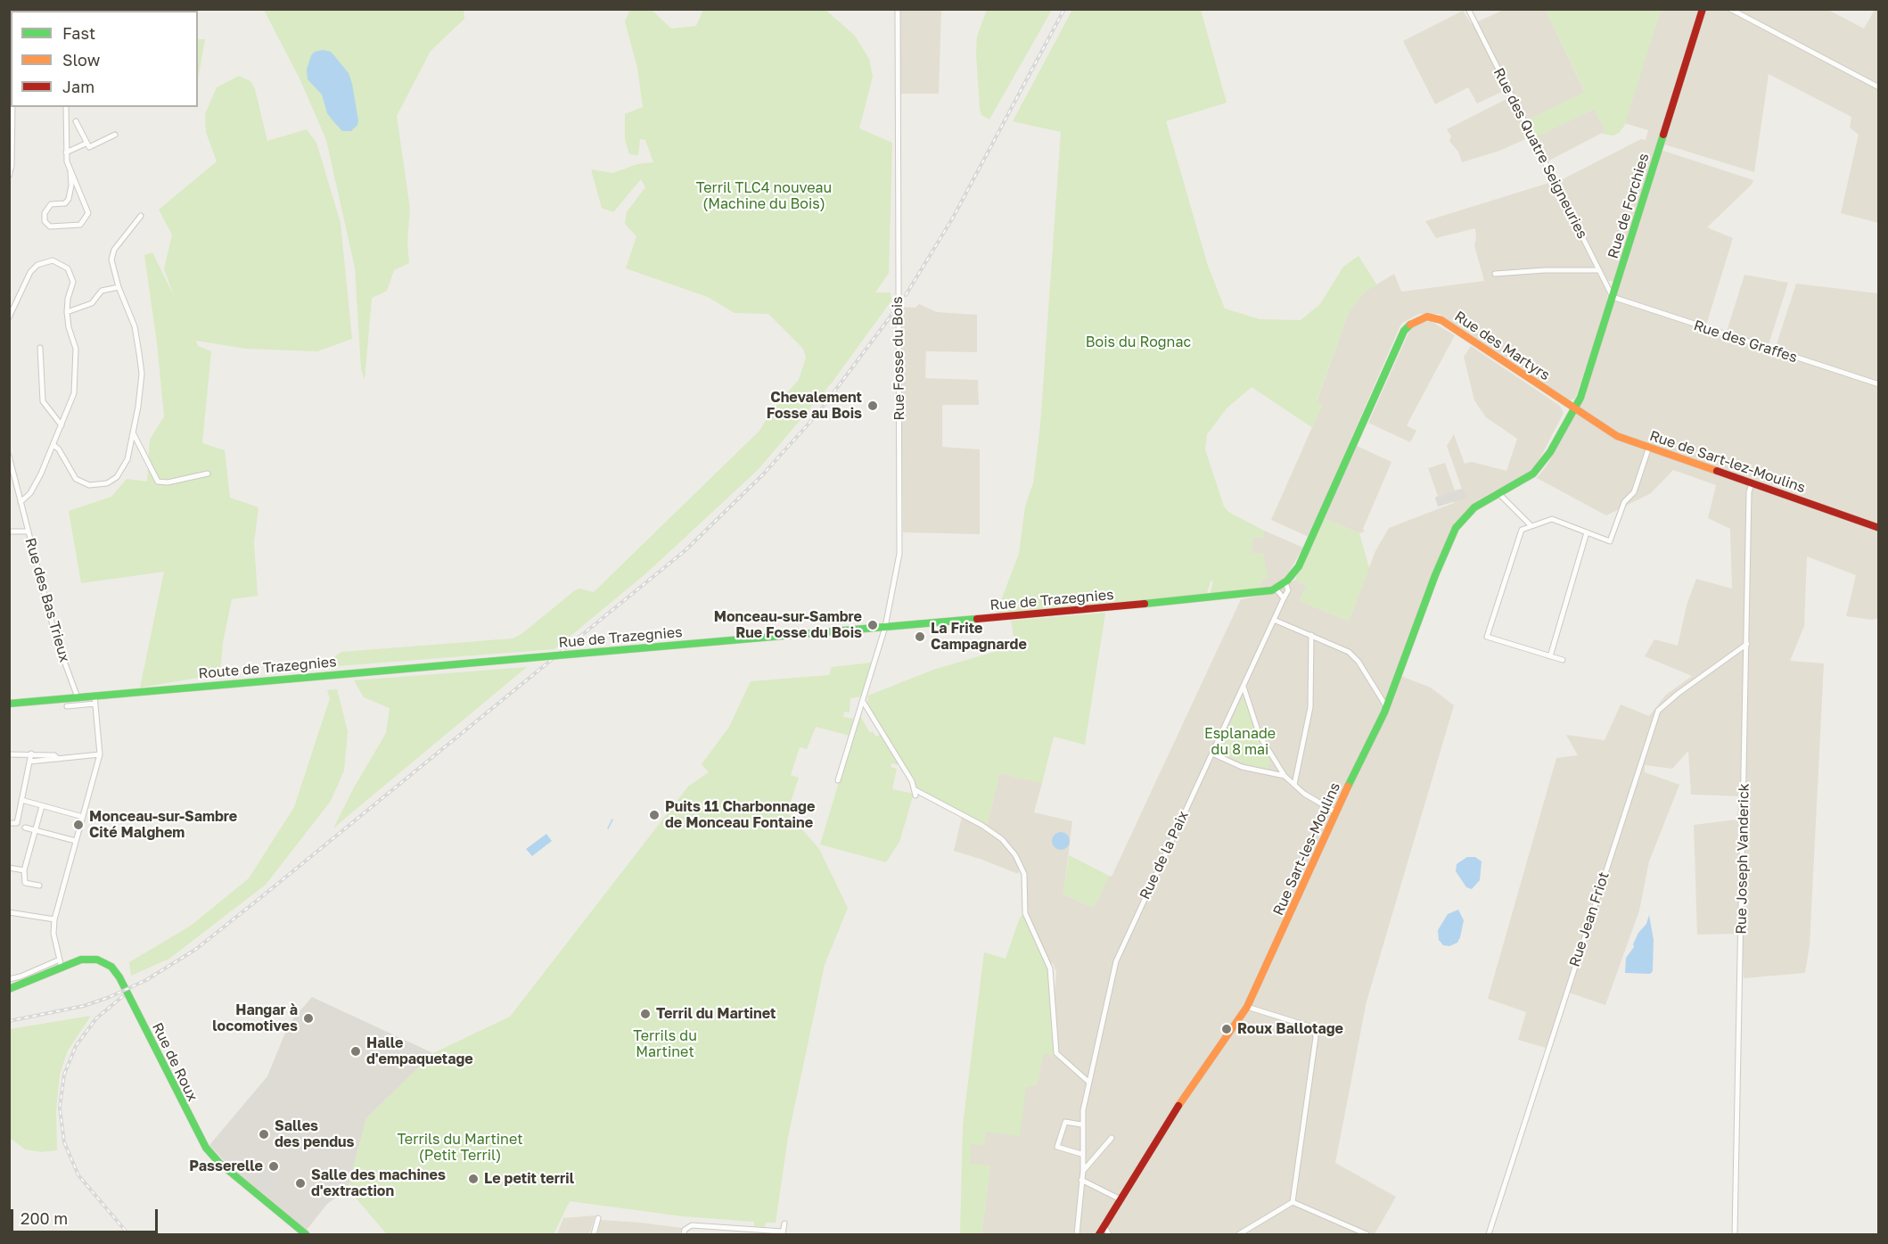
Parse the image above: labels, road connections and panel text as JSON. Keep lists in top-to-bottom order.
{
  "streets": {
    "main road": [
      "Rue de Forchies",
      "Rue des Martyrs",
      "Rue de Sart-lez-Moulins",
      "Rue de Trazegnies",
      "Route de Trazegnies",
      "Rue Sart-les-Moulins",
      "Rue de Roux"
    ],
    "street": [
      "Rue des Quatre Seigneuries",
      "Rue des Graffes",
      "Rue Fosse du Bois",
      "Rue des Bas Trieux",
      "Rue de la Paix",
      "Rue Joseph Vanderick",
      "Rue Jean Friot"
    ]
  },
  "crossings": [
    ["Rue des Quatre Seigneuries", "Rue de Forchies"],
    ["Rue des Quatre Seigneuries", "Rue des Graffes"],
    ["Rue de Forchies", "Rue des Graffes"],
    ["Rue de Forchies", "Rue des Martyrs"],
    ["Rue de Forchies", "Rue de Sart-lez-Moulins"],
    ["Rue de Forchies", "Rue Sart-les-Moulins"],
    ["Rue des Martyrs", "Rue de Sart-lez-Moulins"],
    ["Rue des Martyrs", "Rue de Trazegnies"],
    ["Rue Fosse du Bois", "Rue de Trazegnies"],
    ["Rue de Sart-lez-Moulins", "Rue Joseph Vanderick"],
    ["Rue des Bas Trieux", "Route de Trazegnies"],
    ["Rue de Trazegnies", "Route de Trazegnies"],
    ["Rue de Trazegnies", "Rue de la Paix"],
    ["Rue Joseph Vanderick", "Rue Jean Friot"]
  ],
  "parks": [
    "Terril TLC4 nouveau (Machine du Bois)",
    "Bois du Rognac",
    "Esplanade du 8 mai",
    "Terrils du Martinet",
    "Terrils du Martinet (Petit Terril)"
  ],
  "places": [
    "Chevalement Fosse au Bois",
    "Monceau-sur-Sambre Rue Fosse du Bois",
    "La Frite Campagnarde",
    "Puits 11 Charbonnage de Monceau Fontaine",
    "Monceau-sur-Sambre Cité Malghem",
    "Terril du Martinet",
    "Hangar à locomotives",
    "Roux Ballotage",
    "Halle d'empaquetage",
    "Salles des pendus",
    "Passerelle",
    "Le petit terril",
    "Salle des machines d'extraction"
  ],
  "legend": ["Fast", "Slow", "Jam"],
  "scale_bar": "200 m"
}
